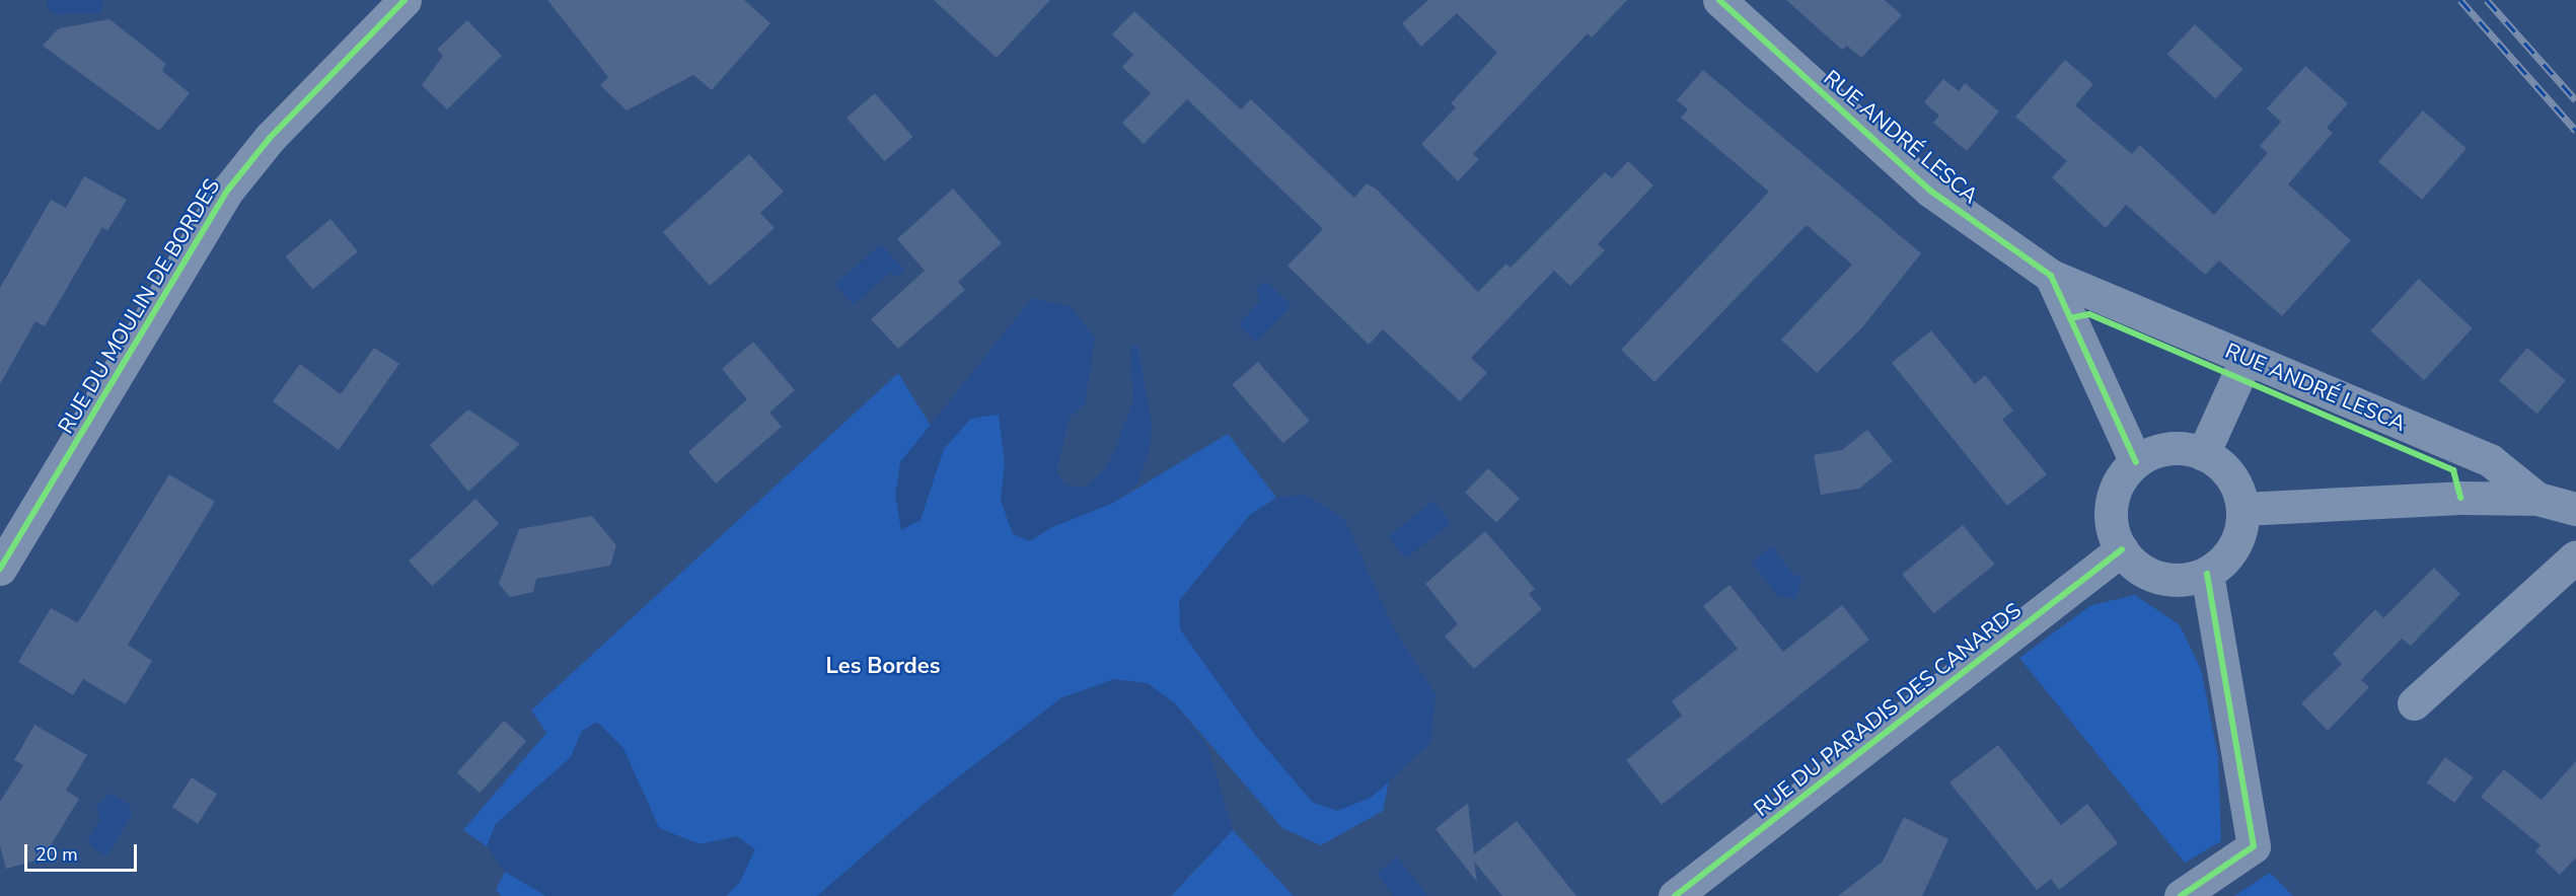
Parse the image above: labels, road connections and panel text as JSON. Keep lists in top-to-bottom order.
{
  "streets": {
    "street": ["RUE ANDRÉ LESCA", "RUE DU MOULIN DE BORDES", "RUE DU PARADIS DES CANARDS"]
  },
  "crossings": [
    ["RUE ANDRÉ LESCA", "RUE DU PARADIS DES CANARDS"]
  ],
  "districts": ["Les Bordes"],
  "scale_bar": "20 m"
}
